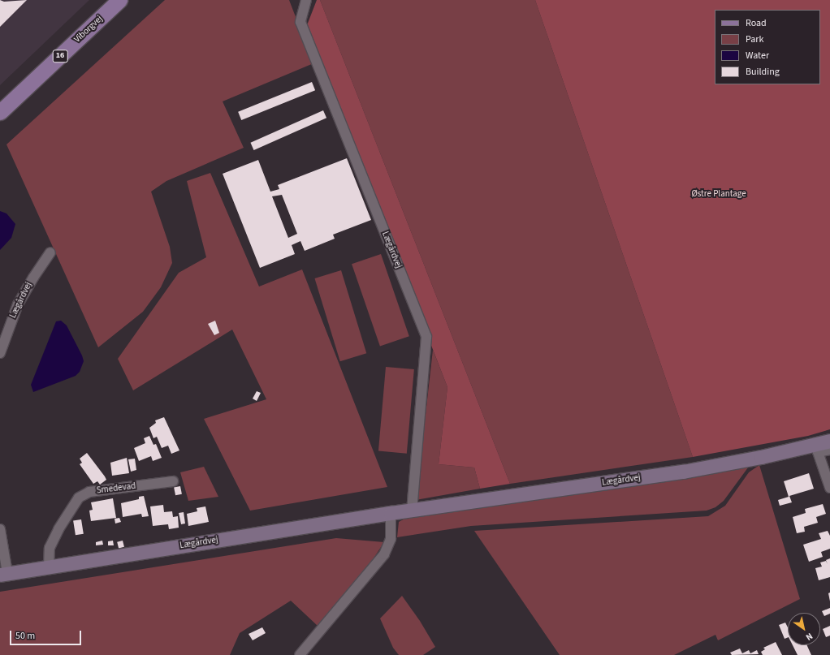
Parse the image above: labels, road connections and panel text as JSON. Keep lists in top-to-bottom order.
{
  "streets": {
    "main road": ["Viborgvej", "16"],
    "street": ["Lægårdvej", "Smedevad"]
  },
  "crossings": [
    ["Lægårdvej", "Smedevad"]
  ],
  "parks": ["Østre Plantage"],
  "legend": [
    "Road",
    "Park",
    "Water",
    "Building"
  ],
  "scale_bar": "50 m",
  "north": "bottom right"
}
